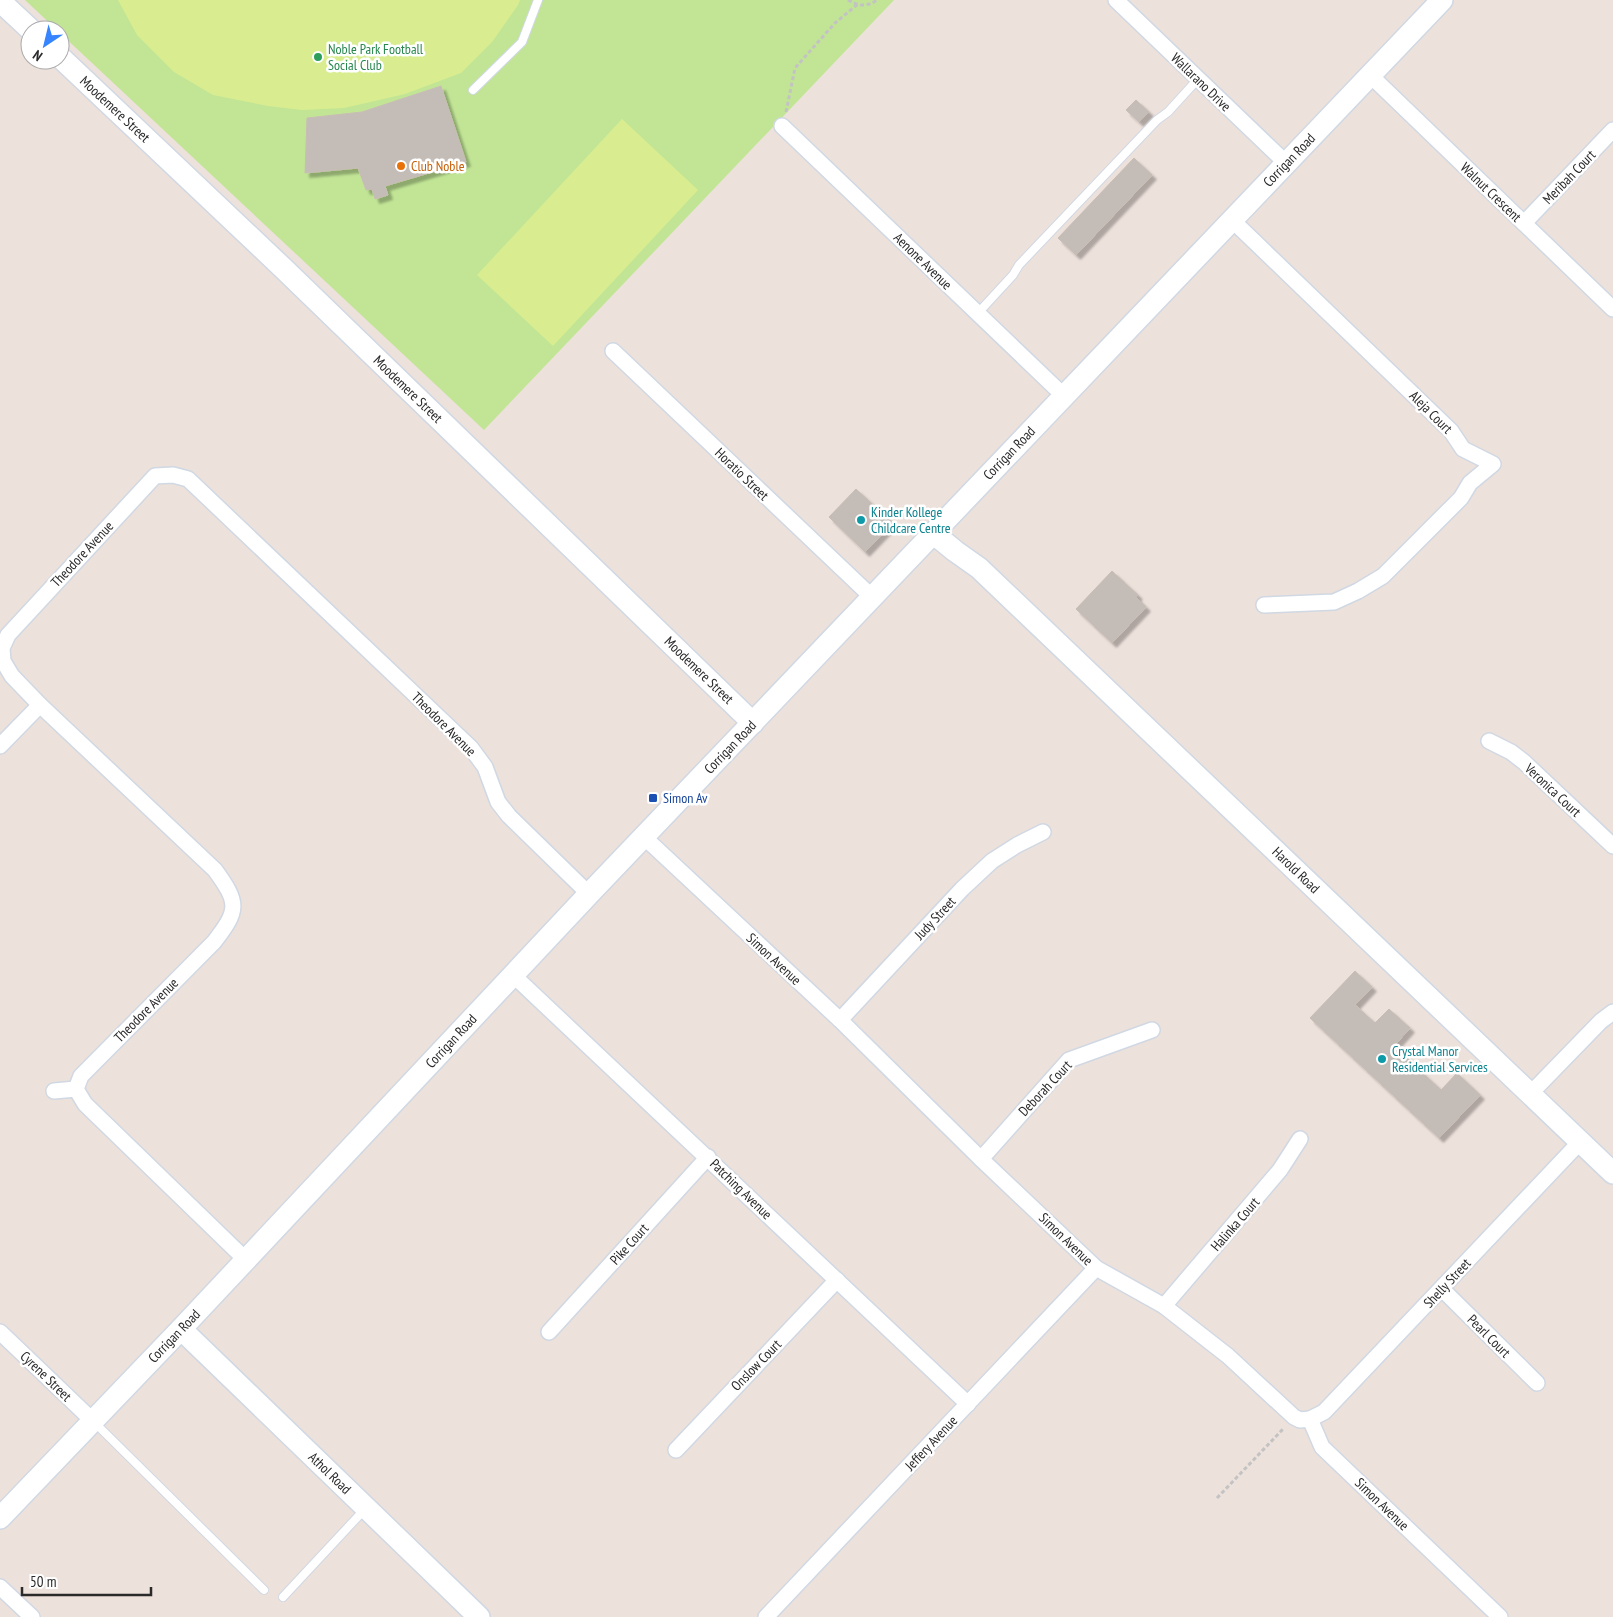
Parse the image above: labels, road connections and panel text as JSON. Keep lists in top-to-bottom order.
{
  "streets": {
    "main road": [
      "Moodemere Street",
      "Corrigan Road",
      "Harold Road",
      "Athol Road"
    ],
    "street": [
      "Wallarano Drive",
      "Meribah Court",
      "Walnut Crescent",
      "Aenone Avenue",
      "Aleja Court",
      "Horatio Street",
      "Theodore Avenue",
      "Veronica Court",
      "Judy Street",
      "Simon Avenue",
      "Deborah Court",
      "Patching Avenue",
      "Halinka Court",
      "Pike Court",
      "Shelly Street",
      "Pearl Court",
      "Onslow Court",
      "Cyrene Street",
      "Jeffery Avenue"
    ]
  },
  "crossings": [
    ["Wallarano Drive", "Corrigan Road"],
    ["Moodemere Street", "Corrigan Road"],
    ["Corrigan Road", "Walnut Crescent"],
    ["Corrigan Road", "Aenone Avenue"],
    ["Corrigan Road", "Aleja Court"],
    ["Corrigan Road", "Horatio Street"],
    ["Corrigan Road", "Theodore Avenue"],
    ["Corrigan Road", "Harold Road"],
    ["Corrigan Road", "Simon Avenue"],
    ["Corrigan Road", "Patching Avenue"],
    ["Corrigan Road", "Cyrene Street"],
    ["Corrigan Road", "Athol Road"],
    ["Meribah Court", "Walnut Crescent"],
    ["Harold Road", "Shelly Street"],
    ["Judy Street", "Simon Avenue"],
    ["Simon Avenue", "Deborah Court"],
    ["Simon Avenue", "Halinka Court"],
    ["Simon Avenue", "Shelly Street"],
    ["Simon Avenue", "Jeffery Avenue"],
    ["Patching Avenue", "Pike Court"],
    ["Patching Avenue", "Onslow Court"],
    ["Patching Avenue", "Jeffery Avenue"],
    ["Shelly Street", "Pearl Court"]
  ],
  "places": {
    "other": [
      "Noble Park Football Social Club",
      "Club Noble",
      "Kinder Kollege Childcare Centre",
      "Crystal Manor Residential Services"
    ],
    "transit": ["Simon Av"]
  },
  "scale_bar": "50 m",
  "north": "bottom left"
}
